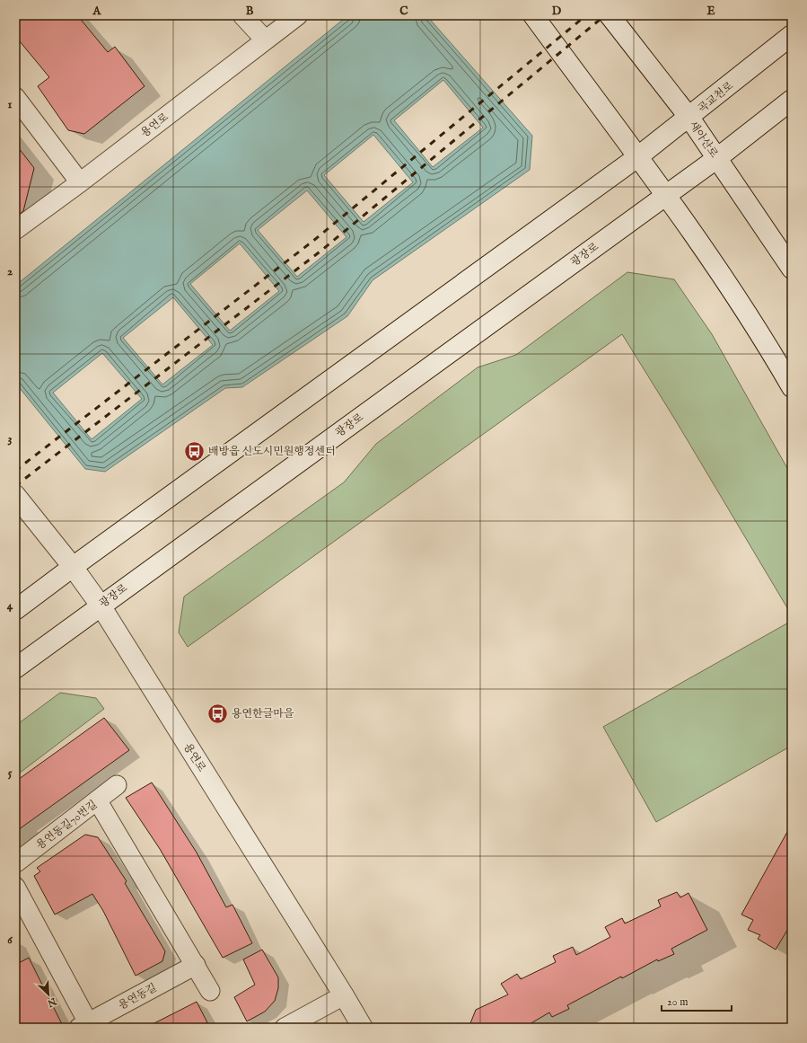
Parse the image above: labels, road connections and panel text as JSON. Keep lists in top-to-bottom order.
{
  "streets": {
    "main road": [
      "곡교천로",
      "용연로",
      "새아산로",
      "광장로"
    ],
    "street": ["용연동길70번길", "용연동길"]
  },
  "crossings": [
    ["곡교천로", "새아산로"],
    ["용연로", "광장로"]
  ],
  "places": {
    "bus stop": ["배방읍 신도시민원행정센터", "용연한글마을"]
  },
  "scale_bar": "20 m",
  "north": "bottom right",
  "grid": {
    "columns": [
      "A",
      "B",
      "C",
      "D",
      "E"
    ],
    "rows": [
      "1",
      "2",
      "3",
      "4",
      "5",
      "6"
    ]
  }
}
